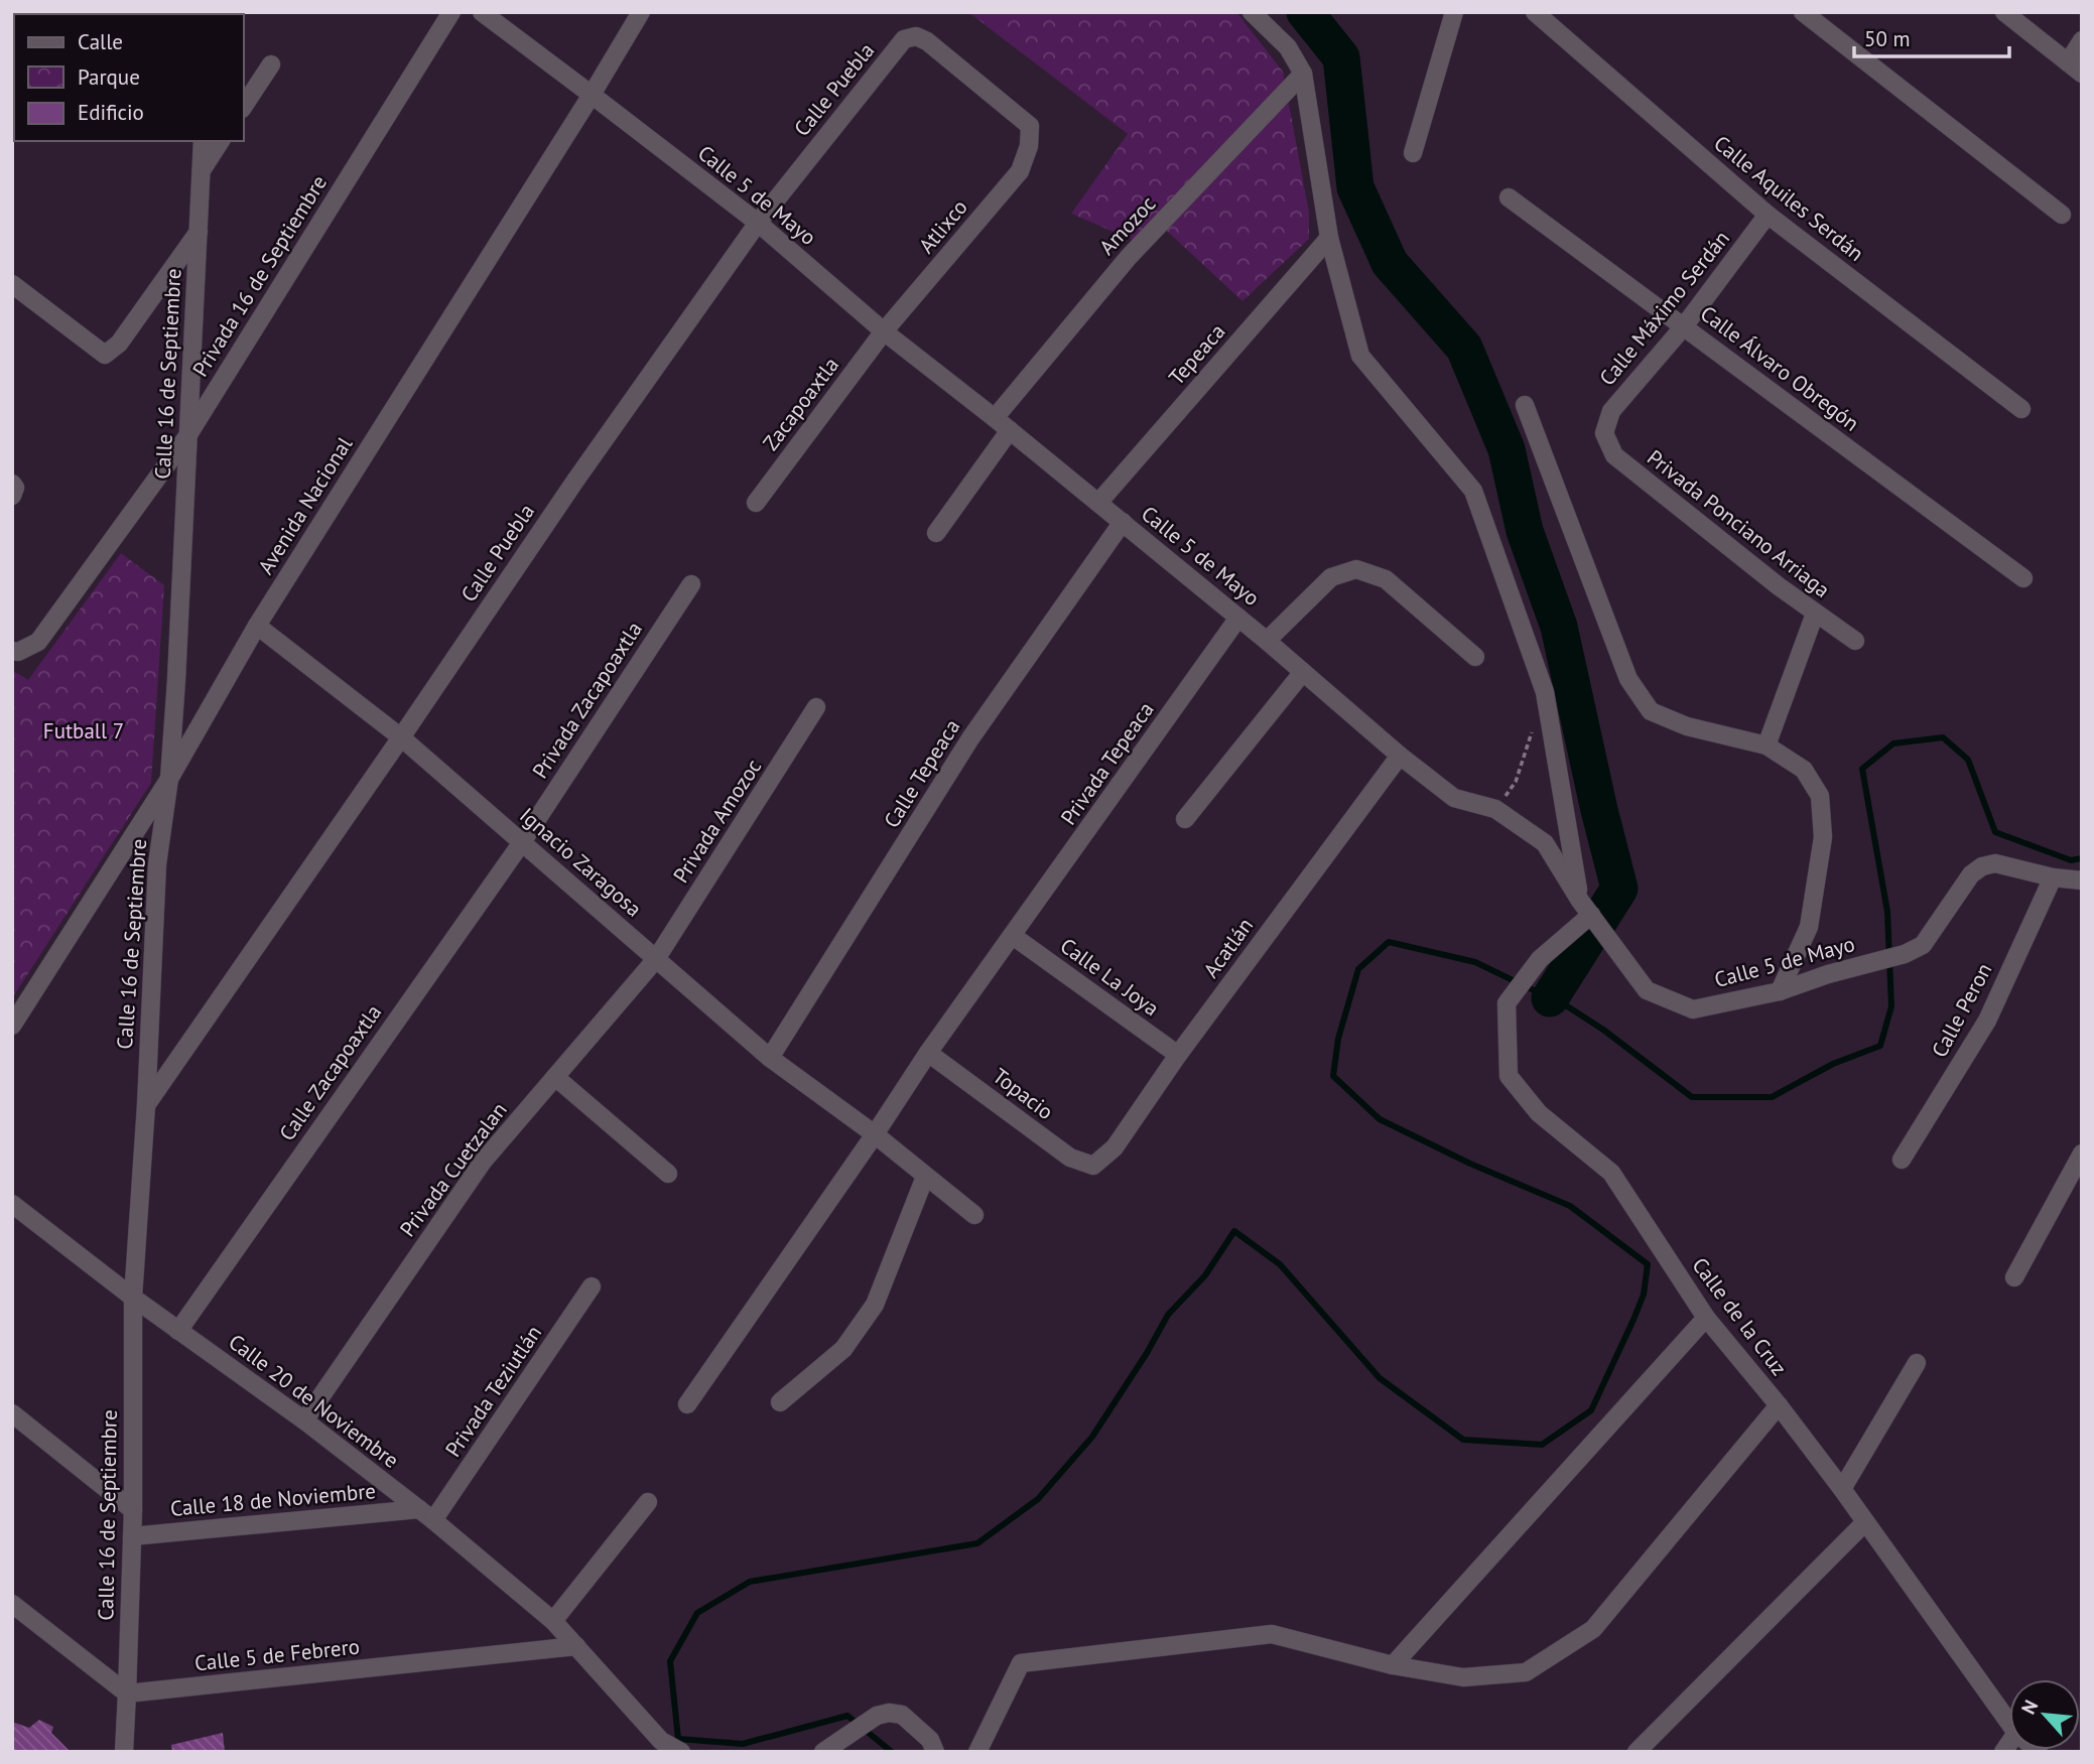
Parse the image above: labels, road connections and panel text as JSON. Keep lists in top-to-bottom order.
{
  "streets": {
    "street": [
      "Calle Puebla",
      "Calle 5 de Mayo",
      "Calle Aquiles Serdán",
      "Amozoc",
      "Atlixco",
      "Privada 16 de Septiembre",
      "Calle Máximo Serdán",
      "Tepeaca",
      "Calle Álvaro Obregón",
      "Calle 16 de Septiembre",
      "Zacapoaxtla",
      "Avenida Nacional",
      "Privada Ponciano Arriaga",
      "Privada Zacapoaxtla",
      "Privada Tepeaca",
      "Calle Tepeaca",
      "Privada Amozoc",
      "Ignacio Zaragosa",
      "Acatlán",
      "Calle La Joya",
      "Calle Peron",
      "Calle Zacapoaxtla",
      "Topacio",
      "Privada Cuetzalan",
      "Calle de la Cruz",
      "Privada Teziutlán",
      "Calle 20 de Noviembre",
      "Calle 18 de Noviembre",
      "Calle 5 de Febrero"
    ]
  },
  "crossings": [
    ["Calle Puebla", "Calle 5 de Mayo"],
    ["Calle Puebla", "Atlixco"],
    ["Calle Puebla", "Calle 16 de Septiembre"],
    ["Calle Puebla", "Ignacio Zaragosa"],
    ["Calle 5 de Mayo", "Amozoc"],
    ["Calle 5 de Mayo", "Atlixco"],
    ["Calle 5 de Mayo", "Tepeaca"],
    ["Calle 5 de Mayo", "Zacapoaxtla"],
    ["Calle 5 de Mayo", "Avenida Nacional"],
    ["Calle 5 de Mayo", "Privada Tepeaca"],
    ["Calle 5 de Mayo", "Calle Tepeaca"],
    ["Calle 5 de Mayo", "Acatlán"],
    ["Calle 5 de Mayo", "Calle Peron"],
    ["Calle 5 de Mayo", "Calle de la Cruz"],
    ["Calle Aquiles Serdán", "Calle Máximo Serdán"],
    ["Atlixco", "Zacapoaxtla"],
    ["Privada 16 de Septiembre", "Calle 16 de Septiembre"],
    ["Calle Máximo Serdán", "Calle Álvaro Obregón"],
    ["Calle Máximo Serdán", "Privada Ponciano Arriaga"],
    ["Calle 16 de Septiembre", "Avenida Nacional"],
    ["Calle 16 de Septiembre", "Calle 20 de Noviembre"],
    ["Calle 16 de Septiembre", "Calle 18 de Noviembre"],
    ["Calle 16 de Septiembre", "Calle 5 de Febrero"],
    ["Avenida Nacional", "Ignacio Zaragosa"],
    ["Privada Zacapoaxtla", "Ignacio Zaragosa"],
    ["Privada Zacapoaxtla", "Calle Zacapoaxtla"],
    ["Privada Tepeaca", "Calle La Joya"],
    ["Calle Tepeaca", "Ignacio Zaragosa"],
    ["Privada Amozoc", "Ignacio Zaragosa"],
    ["Privada Amozoc", "Privada Cuetzalan"],
    ["Ignacio Zaragosa", "Calle Zacapoaxtla"],
    ["Ignacio Zaragosa", "Privada Cuetzalan"],
    ["Acatlán", "Calle La Joya"],
    ["Acatlán", "Topacio"],
    ["Calle Zacapoaxtla", "Calle 20 de Noviembre"],
    ["Privada Cuetzalan", "Calle 20 de Noviembre"],
    ["Privada Teziutlán", "Calle 20 de Noviembre"],
    ["Privada Teziutlán", "Calle 18 de Noviembre"],
    ["Calle 20 de Noviembre", "Calle 18 de Noviembre"],
    ["Calle 20 de Noviembre", "Calle 5 de Febrero"]
  ],
  "parks": ["Futball 7"],
  "legend": ["Calle", "Parque", "Edificio"],
  "scale_bar": "50 m",
  "north": "top left"
}
